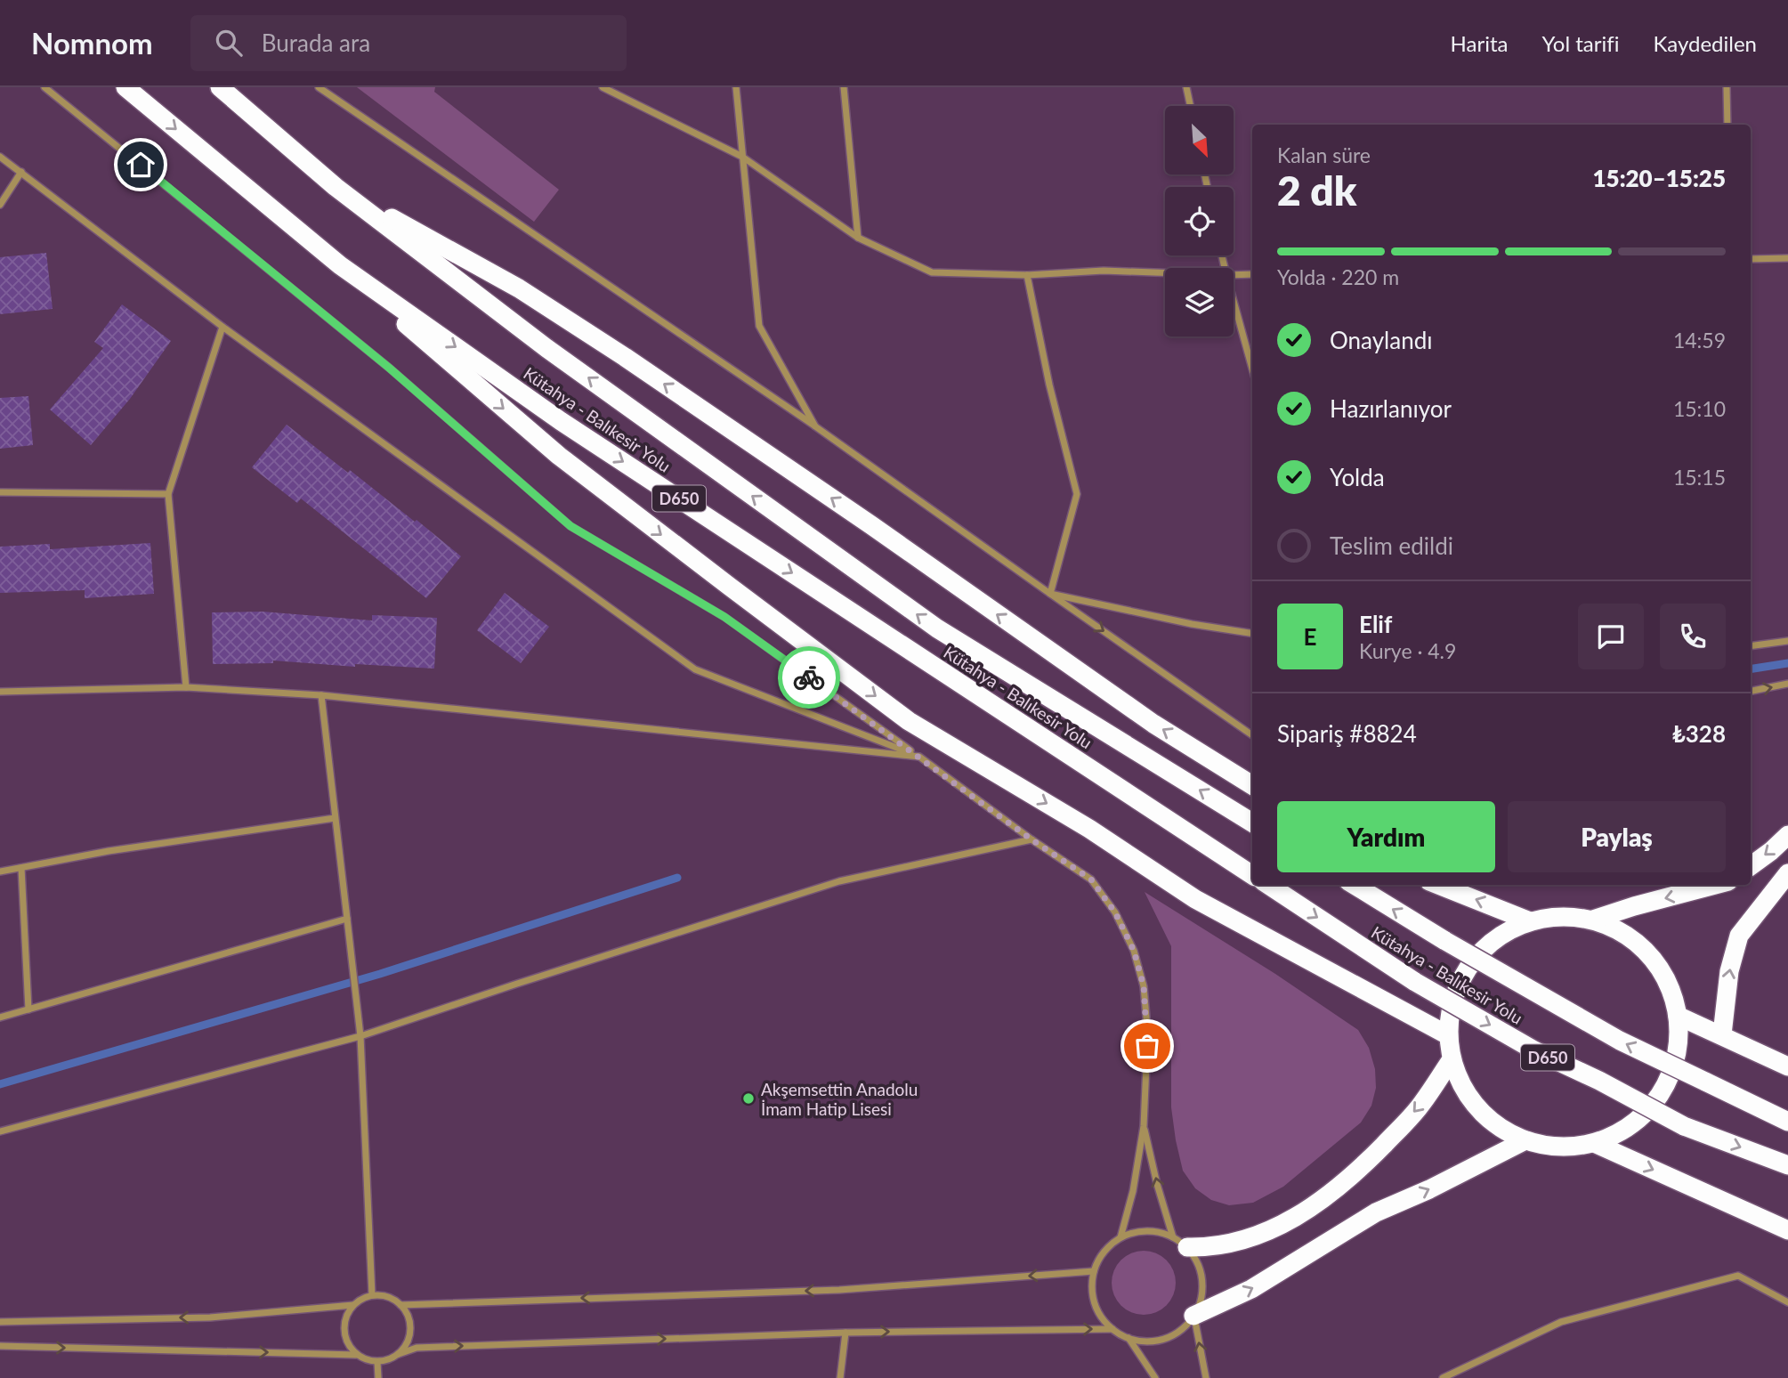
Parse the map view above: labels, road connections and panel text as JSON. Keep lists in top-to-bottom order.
{
  "streets": {
    "highway": ["Kütahya - Balıkesir Yolu", "D650"]
  },
  "places": ["Akşemsettin Anadolu İmam Hatip Lisesi"],
  "north": "bottom right",
  "page": {
    "header": "Nomnom",
    "search": "Burada ara",
    "nav": ["Harita", "Yol tarifi", "Kaydedilen"],
    "heading": ["2 dk", "Kalan süre", "15:20–15:25"],
    "panel": [
      "Elif",
      "Kurye · 4.9",
      "Sipariş #8824",
      "₺328"
    ],
    "bar": "Yolda · 220 m",
    "list": [
      ["Onaylandı", "14:59"],
      ["Hazırlanıyor", "15:10"],
      ["Yolda", "15:15"],
      "Teslim edildi"
    ],
    "round": "E",
    "buttons": ["Yardım", "Paylaş"]
  }
}
